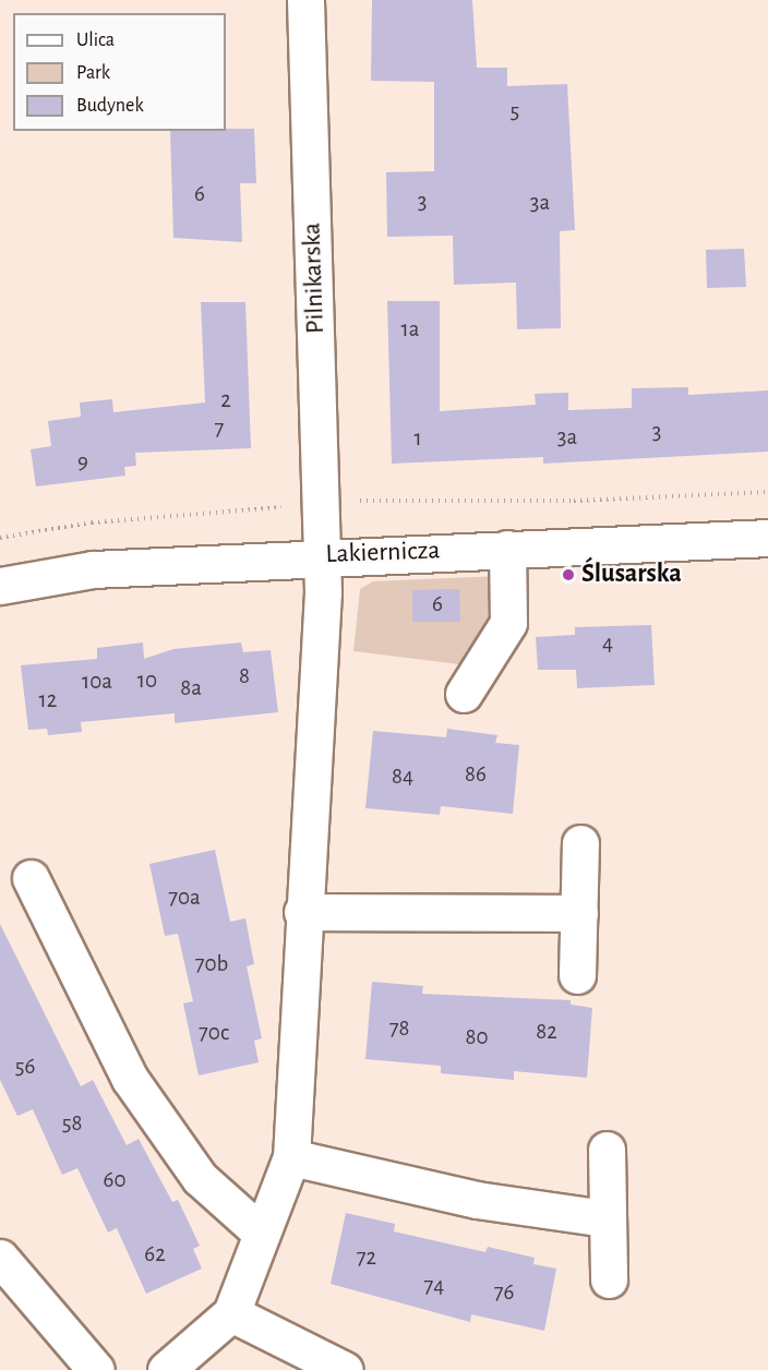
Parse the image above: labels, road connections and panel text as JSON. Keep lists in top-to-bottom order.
{
  "streets": {
    "street": ["Pilnikarska", "Lakiernicza"]
  },
  "crossings": [
    ["Pilnikarska", "Lakiernicza"]
  ],
  "places": ["Ślusarska"],
  "house_numbers": [
    "5",
    "6",
    "3",
    "3a",
    "1a",
    "2",
    "7",
    "3",
    "3a",
    "1",
    "9",
    "6",
    "4",
    "8",
    "10",
    "10a",
    "8a",
    "12",
    "86",
    "84",
    "70a",
    "70b",
    "78",
    "82",
    "70c",
    "80",
    "56",
    "58",
    "60",
    "62",
    "72",
    "74",
    "76"
  ],
  "legend": ["Ulica", "Park", "Budynek"]
}
